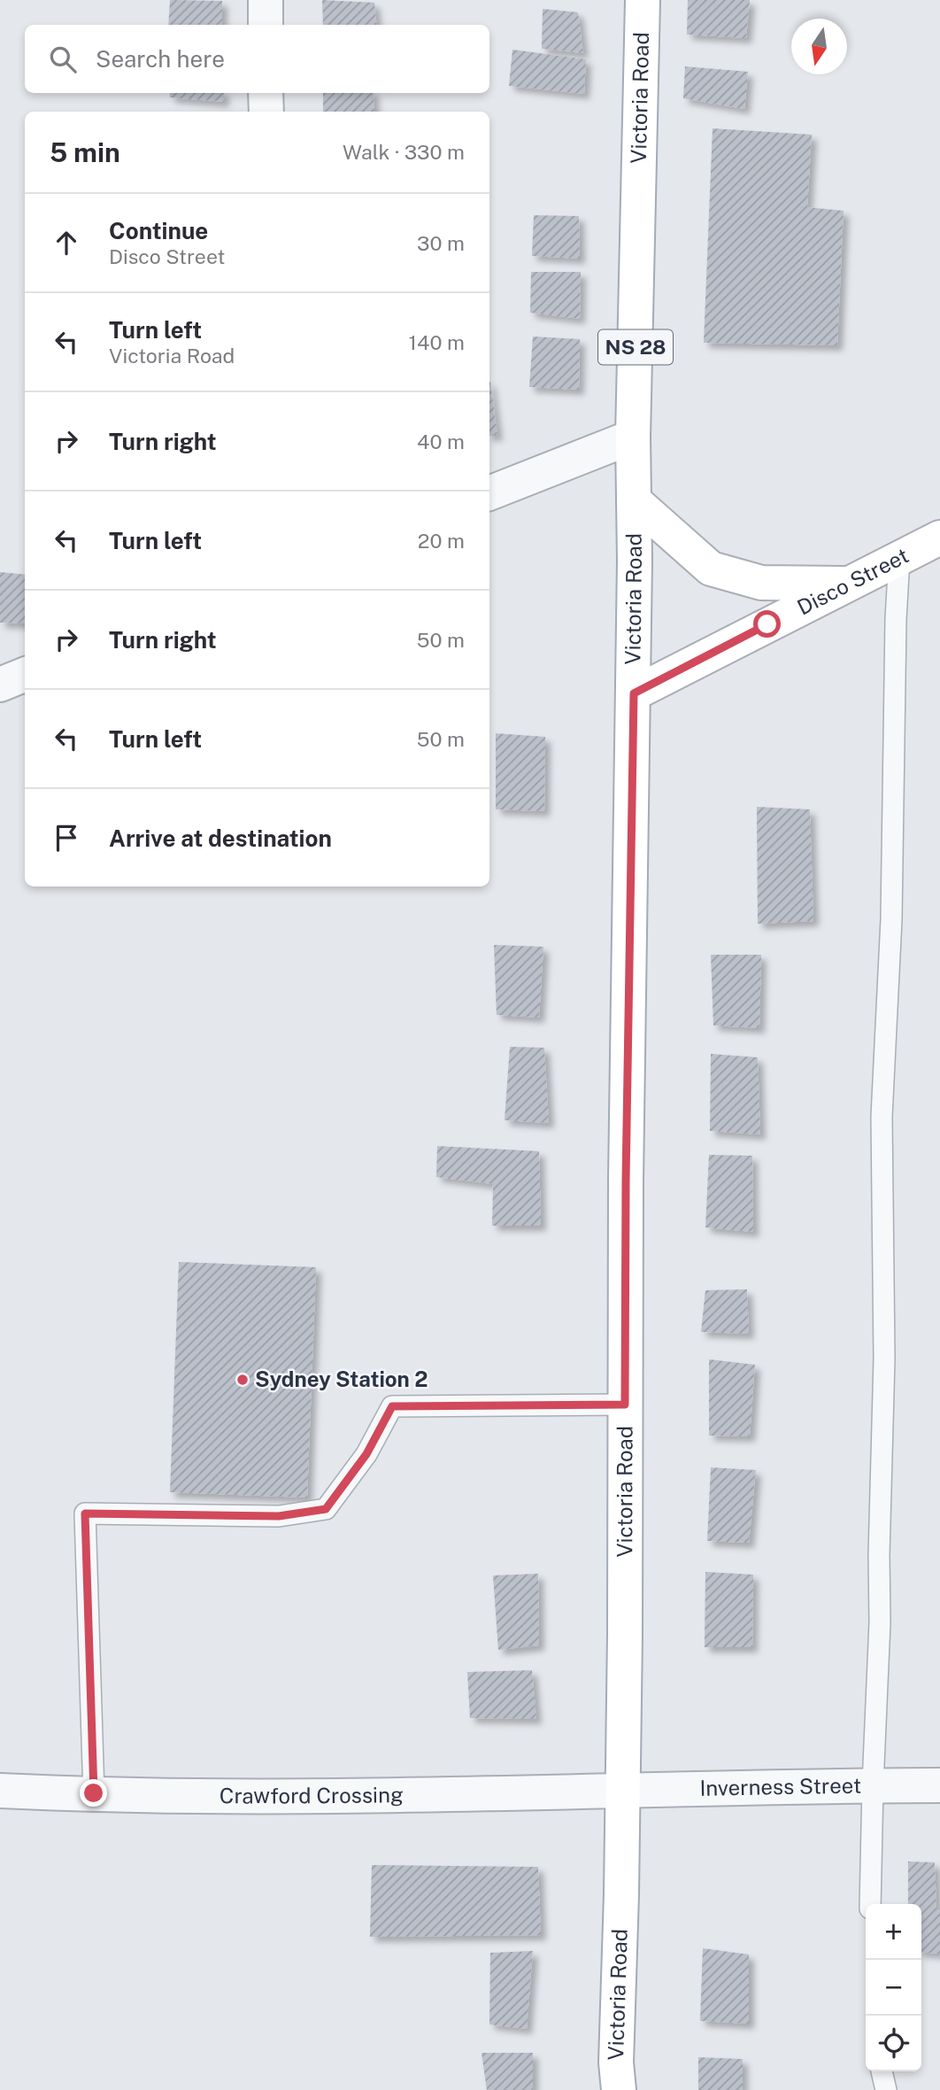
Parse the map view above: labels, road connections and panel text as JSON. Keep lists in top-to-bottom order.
{
  "streets": {
    "main road": ["Victoria Road", "NS 28", "Disco Street"],
    "street": ["Inverness Street", "Crawford Crossing"]
  },
  "crossings": [
    ["Victoria Road", "Disco Street"],
    ["Victoria Road", "Inverness Street"],
    ["Victoria Road", "Crawford Crossing"],
    ["Inverness Street", "Crawford Crossing"]
  ],
  "places": ["Sydney Station 2"],
  "north": "bottom",
  "page": {
    "search": "Search here",
    "heading": ["5 min", "Walk · 330 m"],
    "list": [
      ["Continue", "Disco Street", "30 m"],
      ["Turn left", "Victoria Road", "140 m"],
      ["Turn right", "40 m"],
      ["Turn left", "20 m"],
      ["Turn right", "50 m"],
      ["Turn left", "50 m"],
      "Arrive at destination"
    ],
    "map_buttons": ["+", "−"]
  }
}
